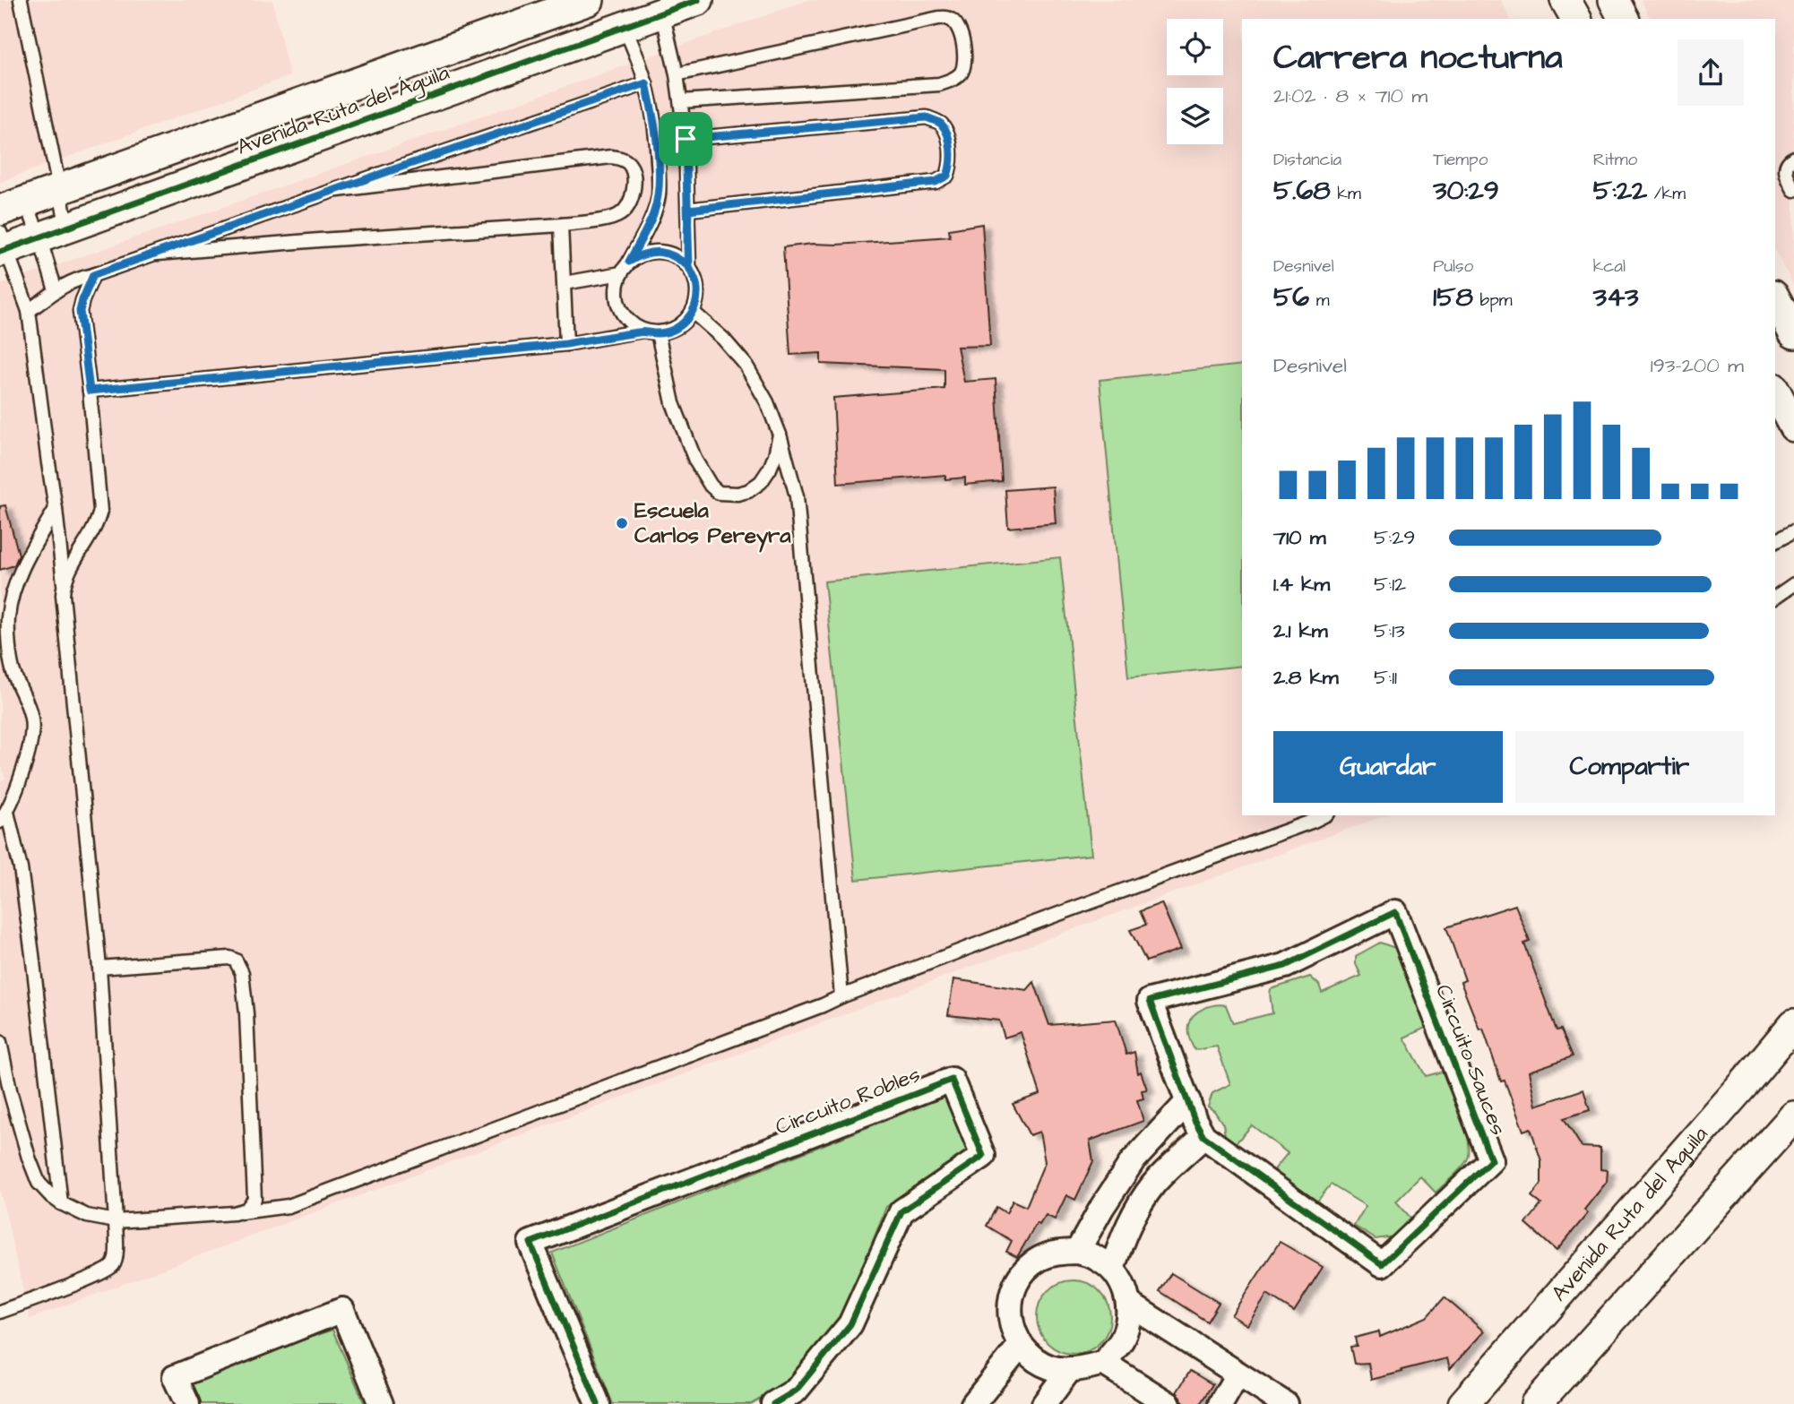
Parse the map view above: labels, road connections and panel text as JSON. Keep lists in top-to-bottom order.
{
  "streets": {
    "street": [
      "Avenida Ruta del Águila",
      "Circuito Sauces",
      "Circuito Robles",
      "Avenida Ruta del Aguila"
    ]
  },
  "places": ["Escuela Carlos Pereyra"],
  "page": {
    "heading": ["Carrera nocturna", "21:02 · 8 × 710 m"],
    "stats": [
      ["Distancia", "5.68 km"],
      ["Tiempo", "30:29"],
      ["Ritmo", "5:22 /km"],
      ["Desnivel", "56 m"],
      ["Pulso", "158 bpm"],
      ["kcal", "343"]
    ],
    "chart": ["Desnivel", "193–200 m"],
    "list": [
      {
        "name": "710 m",
        "note": "5:29"
      },
      {
        "name": "1.4 km",
        "note": "5:12"
      },
      {
        "name": "2.1 km",
        "note": "5:13"
      },
      {
        "name": "2.8 km",
        "note": "5:11"
      }
    ],
    "buttons": ["Guardar", "Compartir"]
  }
}
